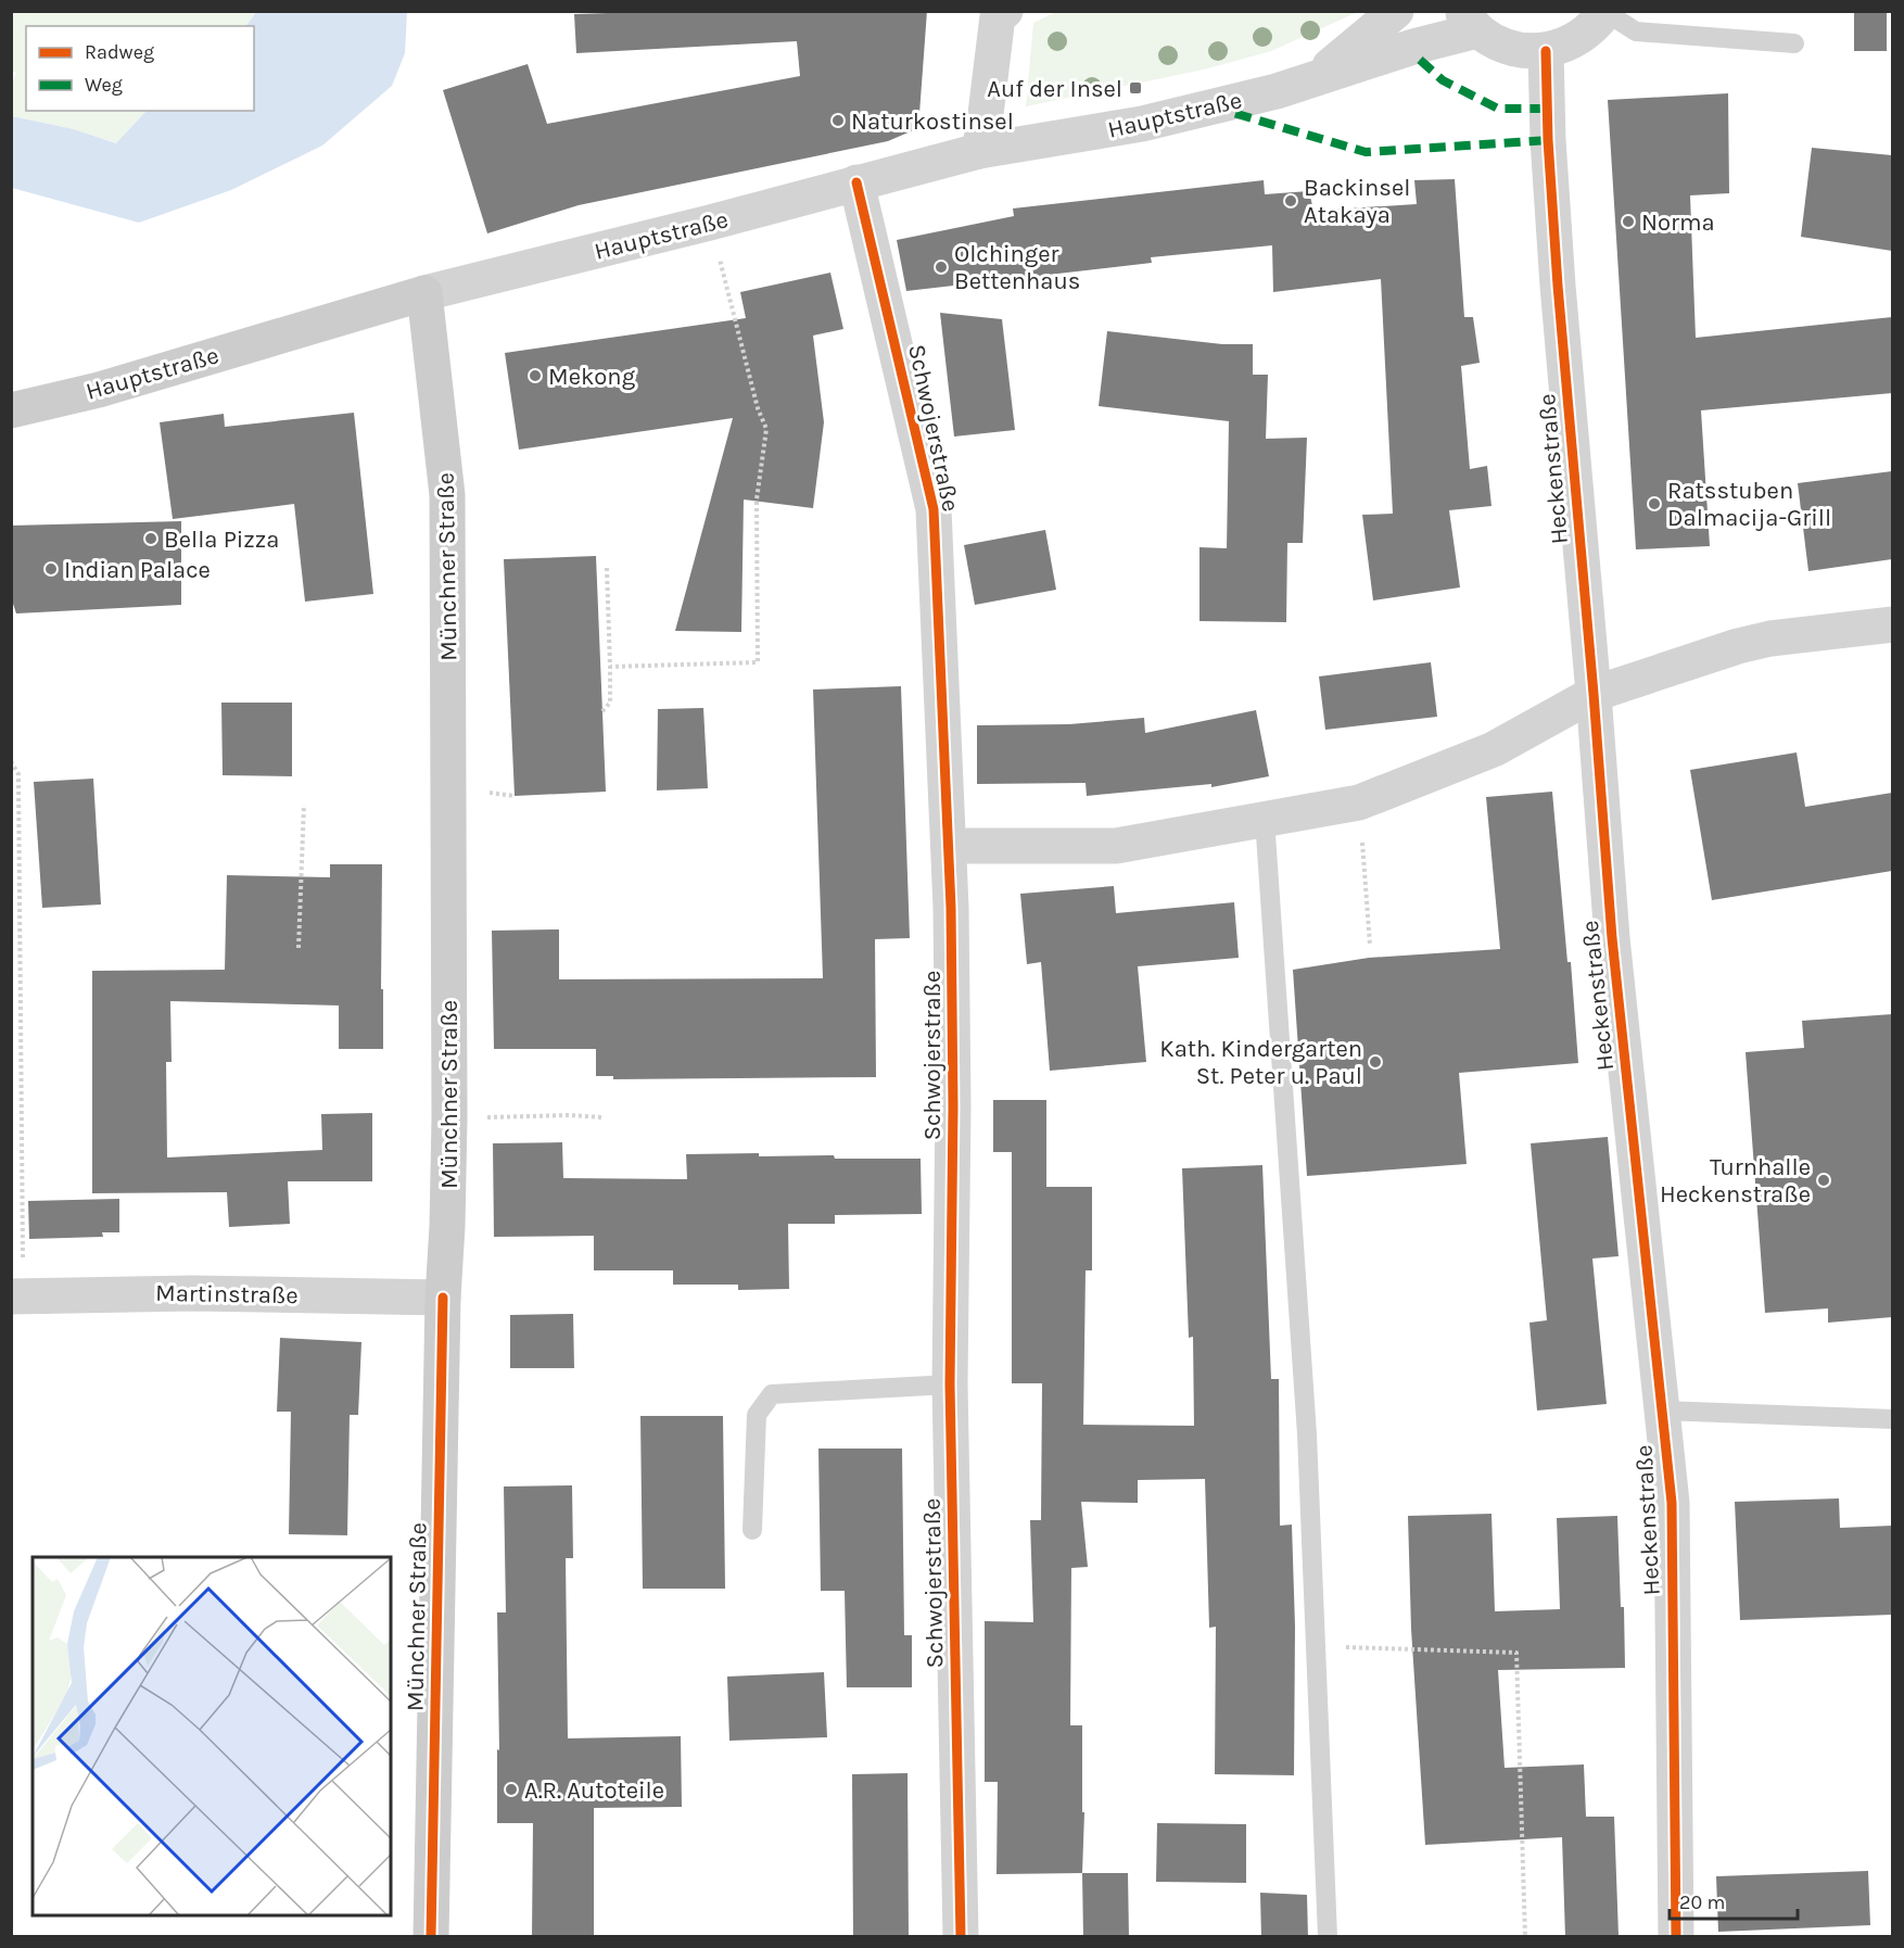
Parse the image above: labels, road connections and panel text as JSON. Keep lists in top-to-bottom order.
{
  "streets": {
    "main road": ["Hauptstraße", "Münchner Straße"],
    "street": ["Schwojerstraße", "Heckenstraße", "Martinstraße"]
  },
  "crossings": [
    ["Hauptstraße", "Schwojerstraße"],
    ["Hauptstraße", "Münchner Straße"],
    ["Münchner Straße", "Martinstraße"]
  ],
  "places": {
    "transit": ["Auf der Insel"],
    "other": [
      "Naturkostinsel",
      "Backinsel Atakaya",
      "Norma",
      "Olchinger Bettenhaus",
      "Mekong",
      "Ratsstuben Dalmacija-Grill",
      "Bella Pizza",
      "Indian Palace",
      "Kath. Kindergarten St. Peter u. Paul",
      "Turnhalle Heckenstraße",
      "A.R. Autoteile"
    ]
  },
  "legend": ["Radweg", "Weg"],
  "scale_bar": "20 m"
}
